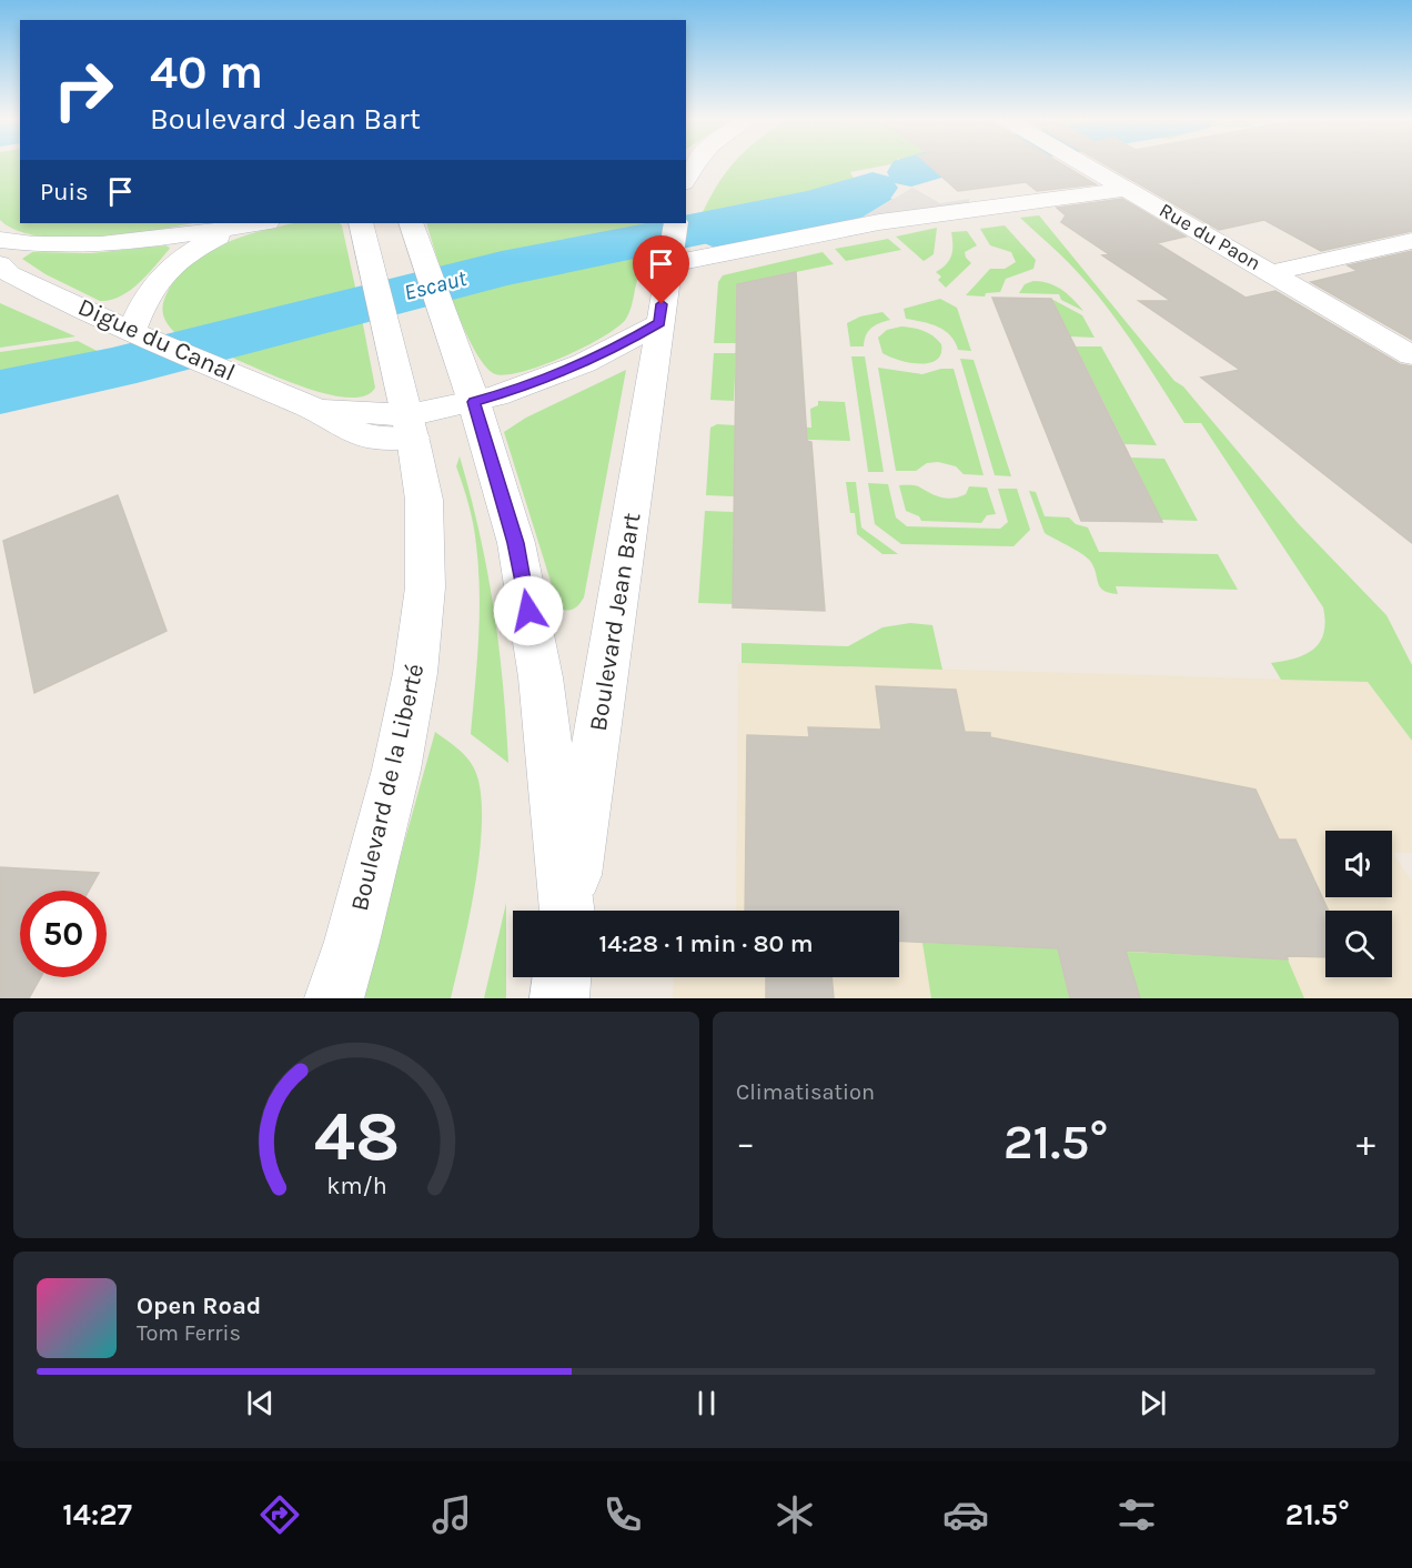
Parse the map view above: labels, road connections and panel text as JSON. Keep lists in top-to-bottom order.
{
  "streets": {
    "street": [
      "Rue du Paon",
      "Digue du Canal",
      "Boulevard Jean Bart",
      "Boulevard de la Liberté"
    ]
  },
  "crossings": [
    ["Digue du Canal", "Boulevard de la Liberté"]
  ],
  "water": ["Escaut"],
  "page": {
    "turn": ["40 m", "Boulevard Jean Bart"],
    "then": "Puis",
    "limit": "50",
    "trip": "14:28 · 1 min · 80 m",
    "tile": "Climatisation",
    "heat": ["−", "21.5°", "+"],
    "song": ["Open Road", "Tom Ferris"],
    "tabs": ["14:27", "21.5°"],
    "gauge": ["48", "km/h"]
  }
}
